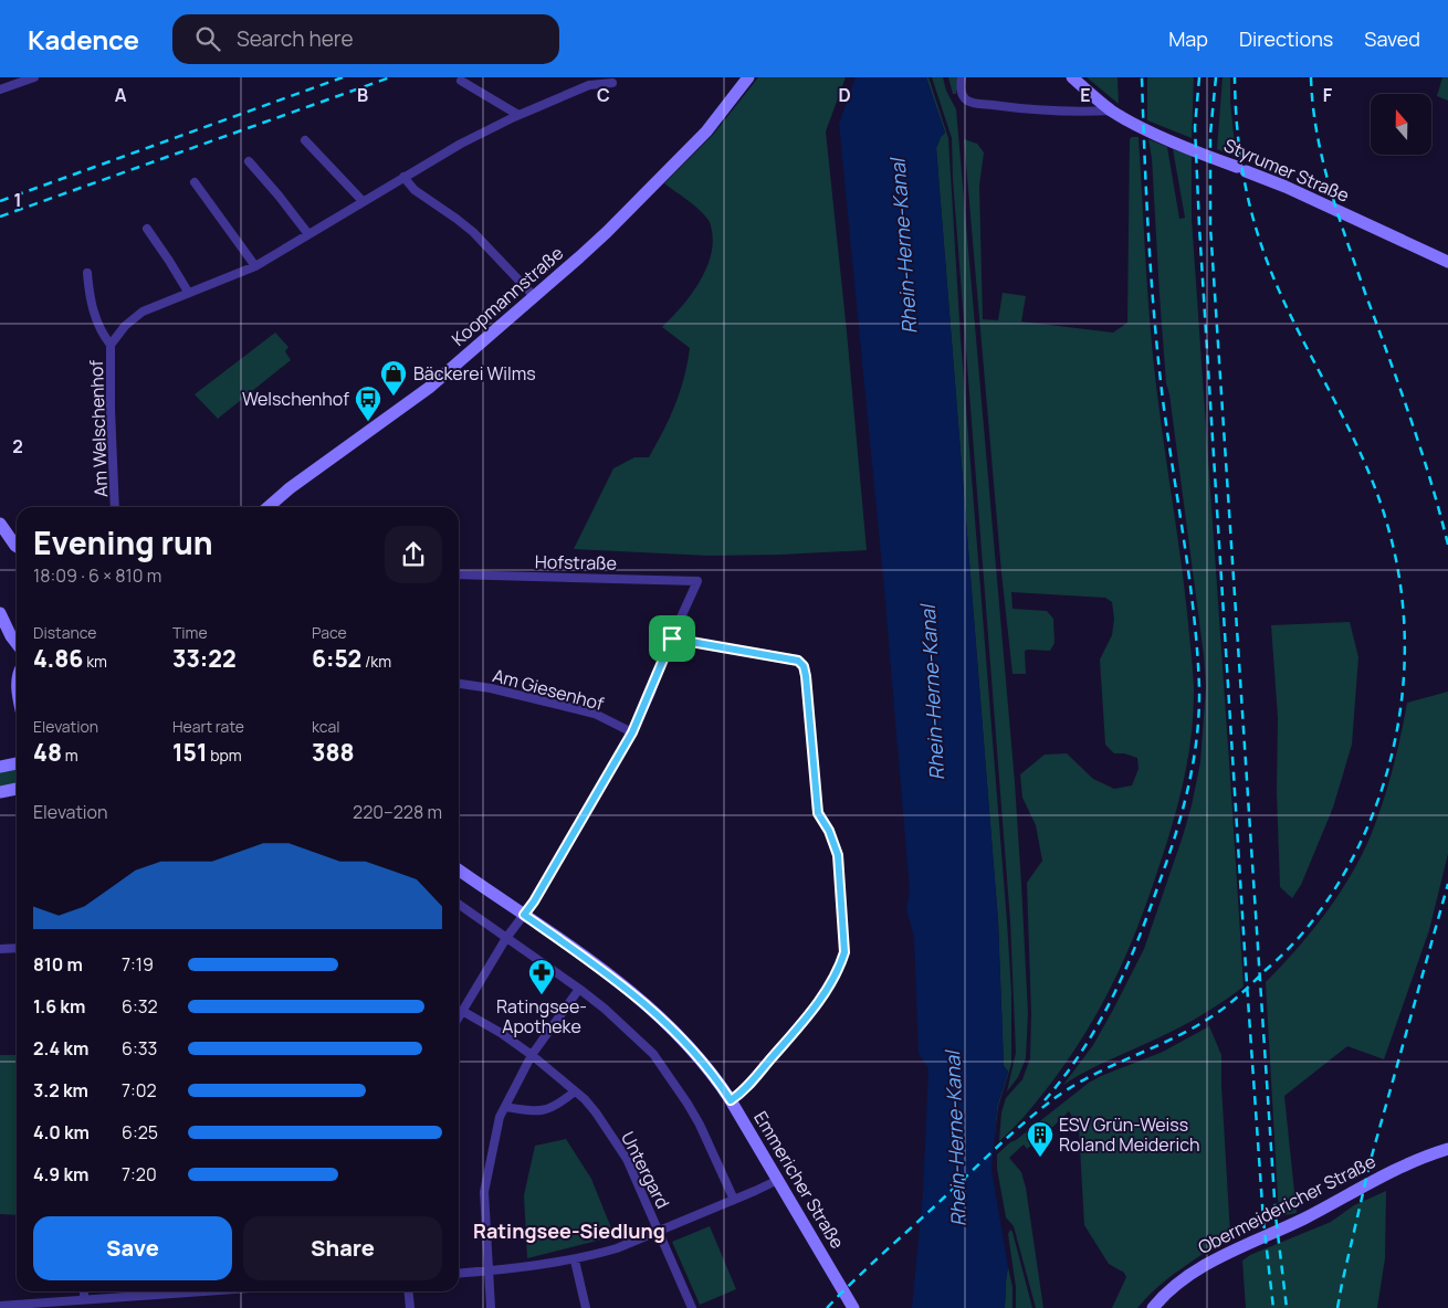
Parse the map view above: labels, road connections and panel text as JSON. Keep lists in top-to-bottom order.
{
  "streets": {
    "street": [
      "Styrumer Straße",
      "Koopmannstraße",
      "Am Welschenhof",
      "Hofstraße",
      "Am Giesenhof",
      "Untergard",
      "Emmericher Straße",
      "Obermeidericher Straße"
    ]
  },
  "districts": ["Ratingsee-Siedlung"],
  "water": ["Rhein-Herne-Kanal"],
  "places": {
    "shop": ["Bäckerei Wilms"],
    "bus stop": ["Welschenhof"],
    "pharmacy": ["Ratingsee- Apotheke"],
    "building": ["ESV Grün-Weiss Roland Meiderich"]
  },
  "north": "top",
  "page": {
    "header": "Kadence",
    "search": "Search here",
    "nav": ["Map", "Directions", "Saved"],
    "heading": ["Evening run", "18:09 · 6 × 810 m"],
    "stats": [
      ["Distance", "4.86 km"],
      ["Time", "33:22"],
      ["Pace", "6:52 /km"],
      ["Elevation", "48 m"],
      ["Heart rate", "151 bpm"],
      ["kcal", "388"]
    ],
    "chart": ["Elevation", "220–228 m"],
    "list": [
      {
        "name": "810 m",
        "note": "7:19"
      },
      {
        "name": "1.6 km",
        "note": "6:32"
      },
      {
        "name": "2.4 km",
        "note": "6:33"
      },
      {
        "name": "3.2 km",
        "note": "7:02"
      },
      {
        "name": "4.0 km",
        "note": "6:25"
      },
      {
        "name": "4.9 km",
        "note": "7:20"
      }
    ],
    "buttons": ["Save", "Share"]
  },
  "grid": {
    "columns": [
      "A",
      "B",
      "C",
      "D",
      "E",
      "F"
    ],
    "rows": ["1", "2"]
  }
}
